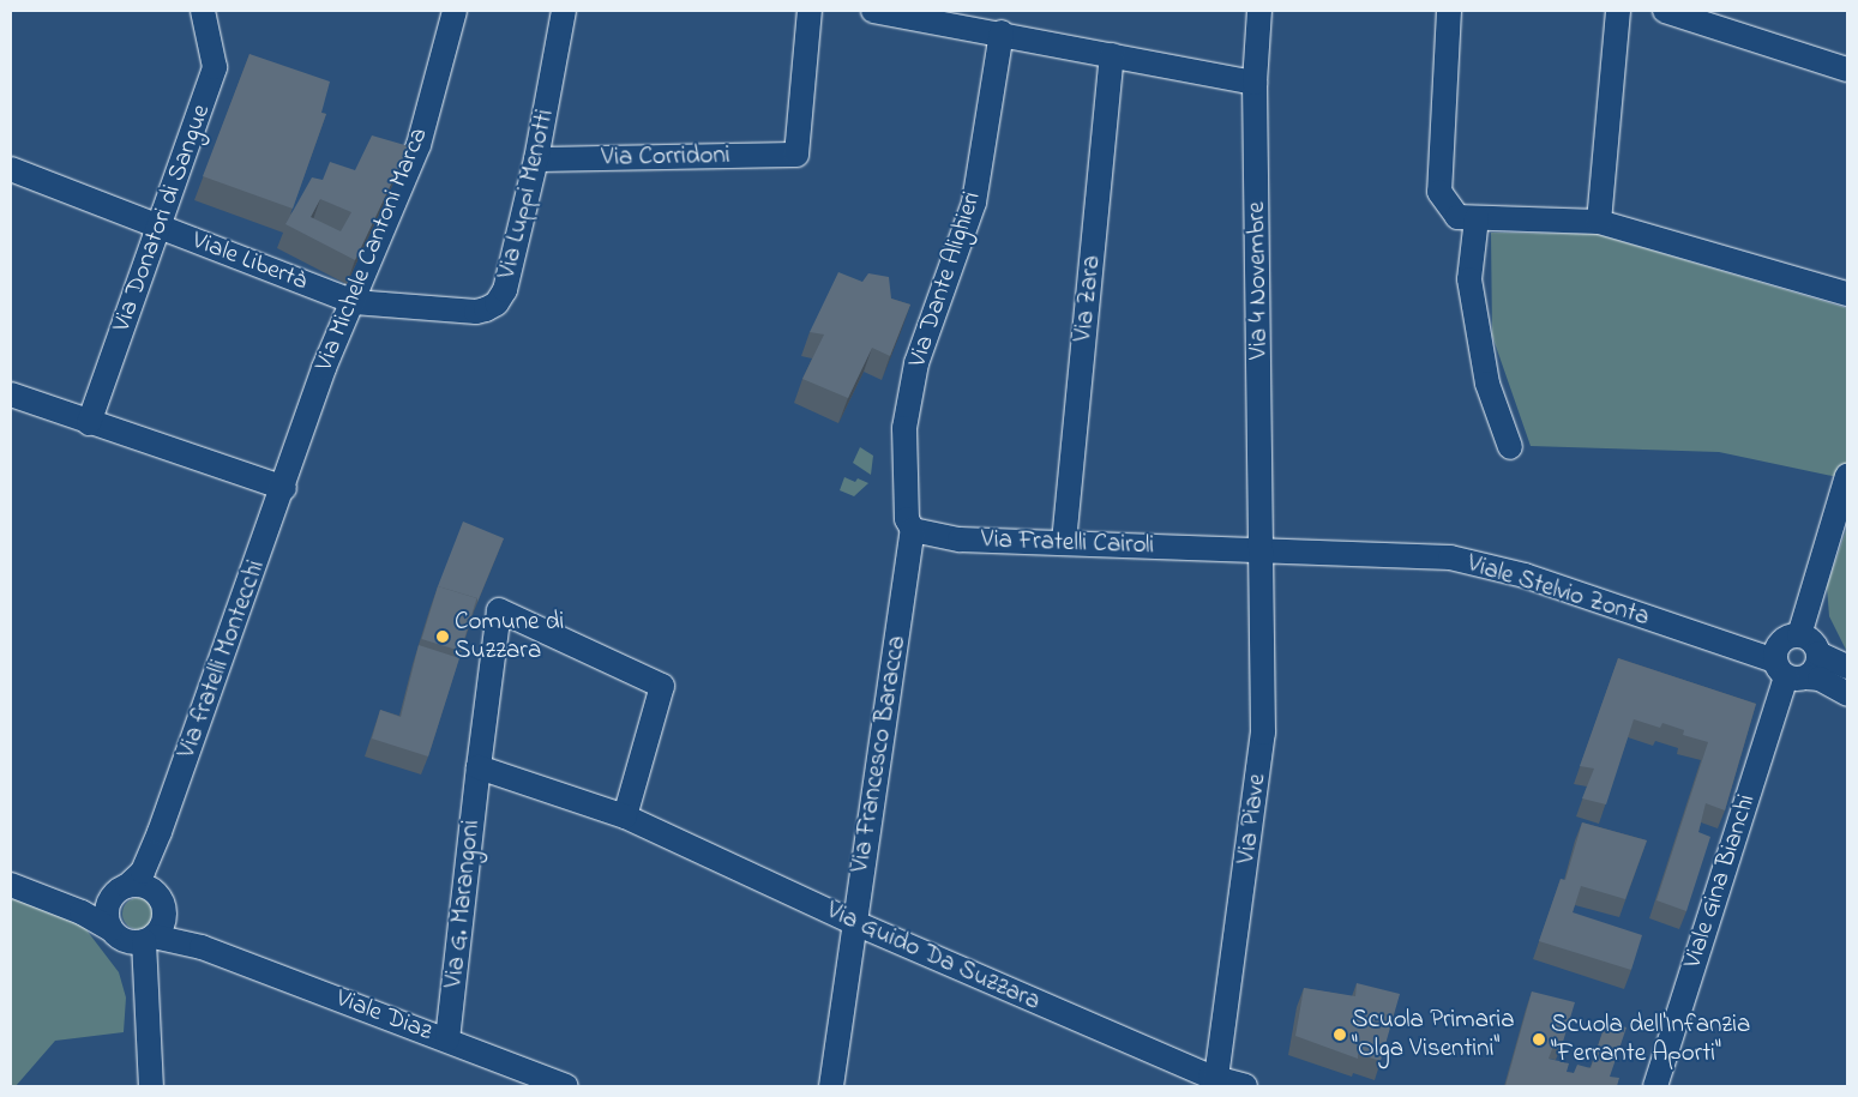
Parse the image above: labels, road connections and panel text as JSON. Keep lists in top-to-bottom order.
{
  "streets": {
    "street": [
      "Via Corridoni",
      "Via Luppi Menotti",
      "Via Donatori di Sangue",
      "Via Michele Cantoni Marca",
      "Viale Libertà",
      "Via Dante Alighieri",
      "Via 4 Novembre",
      "Via Zara",
      "Via Fratelli Cairoli",
      "Viale Stelvio Zonta",
      "Via fratelli Montecchi",
      "Via Francesco Baracca",
      "Via Piave",
      "Viale Gina Bianchi",
      "Via G. Marangoni",
      "Via Guido Da Suzzara",
      "Viale Diaz"
    ]
  },
  "crossings": [
    ["Via Corridoni", "Via Luppi Menotti"],
    ["Via Luppi Menotti", "Via Michele Cantoni Marca"],
    ["Via Luppi Menotti", "Viale Libertà"],
    ["Via Donatori di Sangue", "Viale Libertà"],
    ["Via Michele Cantoni Marca", "Viale Libertà"],
    ["Via Michele Cantoni Marca", "Via fratelli Montecchi"],
    ["Via Dante Alighieri", "Via Fratelli Cairoli"],
    ["Via Dante Alighieri", "Via Francesco Baracca"],
    ["Via 4 Novembre", "Via Fratelli Cairoli"],
    ["Via 4 Novembre", "Viale Stelvio Zonta"],
    ["Via 4 Novembre", "Via Piave"],
    ["Via Zara", "Via Fratelli Cairoli"],
    ["Via Fratelli Cairoli", "Viale Stelvio Zonta"],
    ["Via Fratelli Cairoli", "Via Francesco Baracca"],
    ["Via Fratelli Cairoli", "Via Piave"],
    ["Viale Stelvio Zonta", "Via Piave"],
    ["Viale Stelvio Zonta", "Viale Gina Bianchi"],
    ["Via Francesco Baracca", "Via Guido Da Suzzara"],
    ["Via Piave", "Via Guido Da Suzzara"],
    ["Via G. Marangoni", "Via Guido Da Suzzara"],
    ["Via G. Marangoni", "Viale Diaz"]
  ],
  "places": ["Comune di Suzzara", "Scuola Primaria \"Olga Visentini\"", "Scuola dell'Infanzia \"Ferrante Aporti\""]
}
